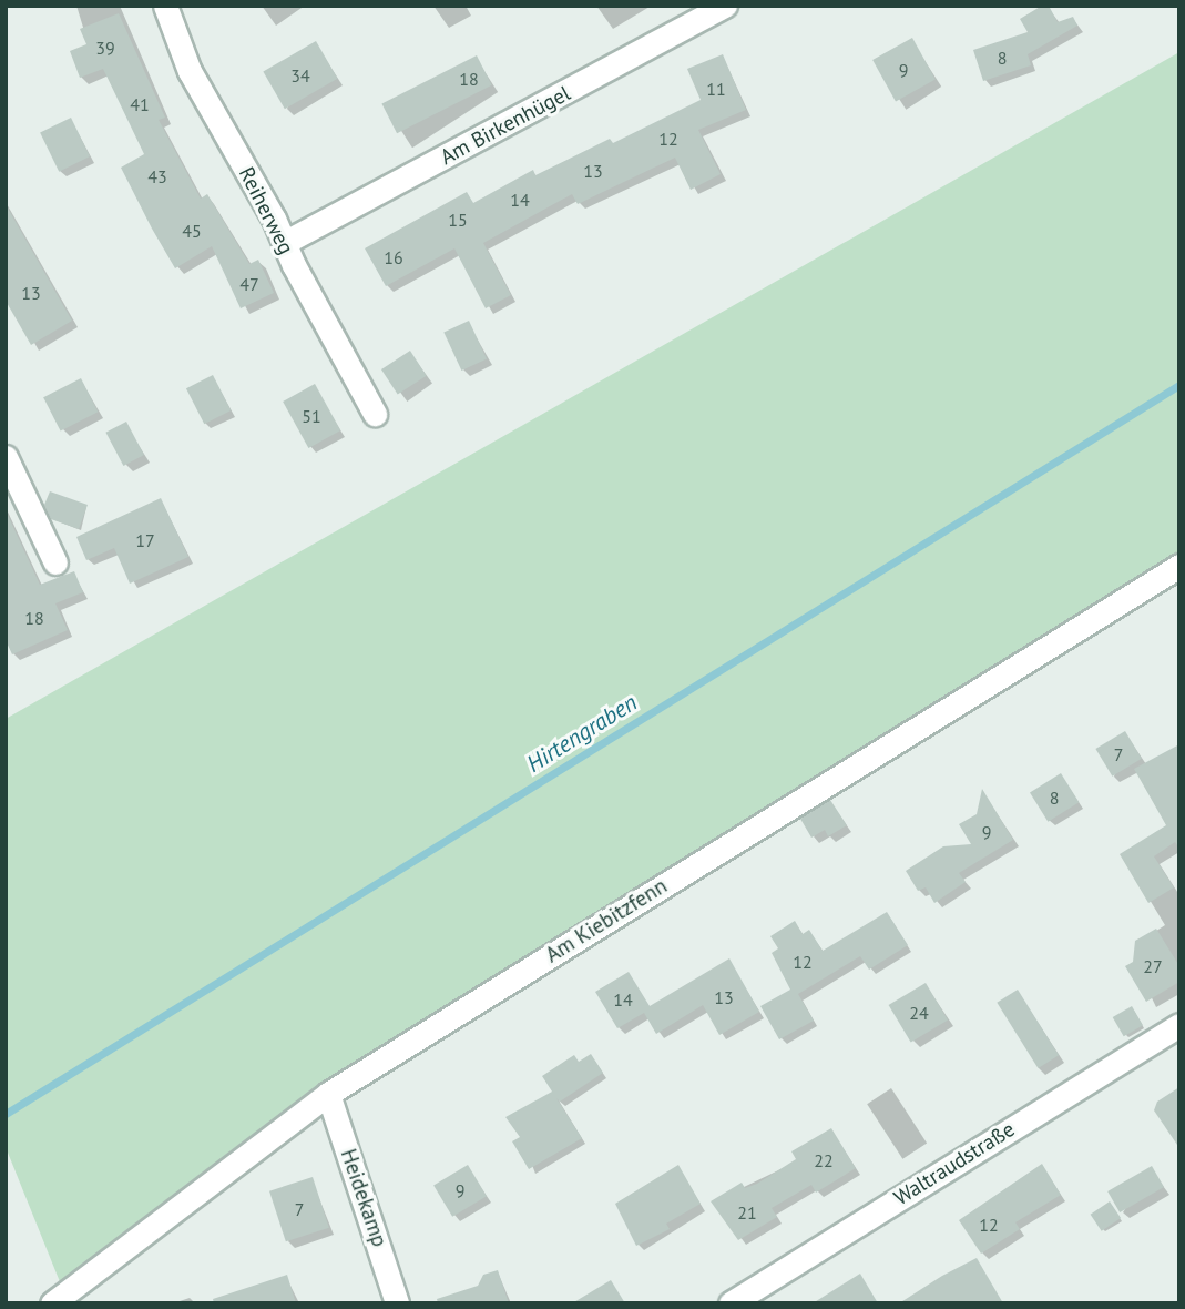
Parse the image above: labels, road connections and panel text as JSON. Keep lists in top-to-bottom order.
{
  "streets": {
    "street": [
      "Am Birkenhügel",
      "Reiherweg",
      "Am Kiebitzfenn",
      "Waltraudstraße",
      "Heidekamp"
    ]
  },
  "crossings": [
    ["Am Birkenhügel", "Reiherweg"],
    ["Am Kiebitzfenn", "Heidekamp"]
  ],
  "water": ["Hirtengraben"],
  "house_numbers": [
    "39",
    "8",
    "9",
    "34",
    "18",
    "11",
    "41",
    "12",
    "13",
    "43",
    "14",
    "15",
    "45",
    "16",
    "47",
    "13",
    "51",
    "17",
    "18",
    "7",
    "8",
    "9",
    "12",
    "27",
    "13",
    "14",
    "24",
    "22",
    "9",
    "7",
    "21",
    "12"
  ]
}
